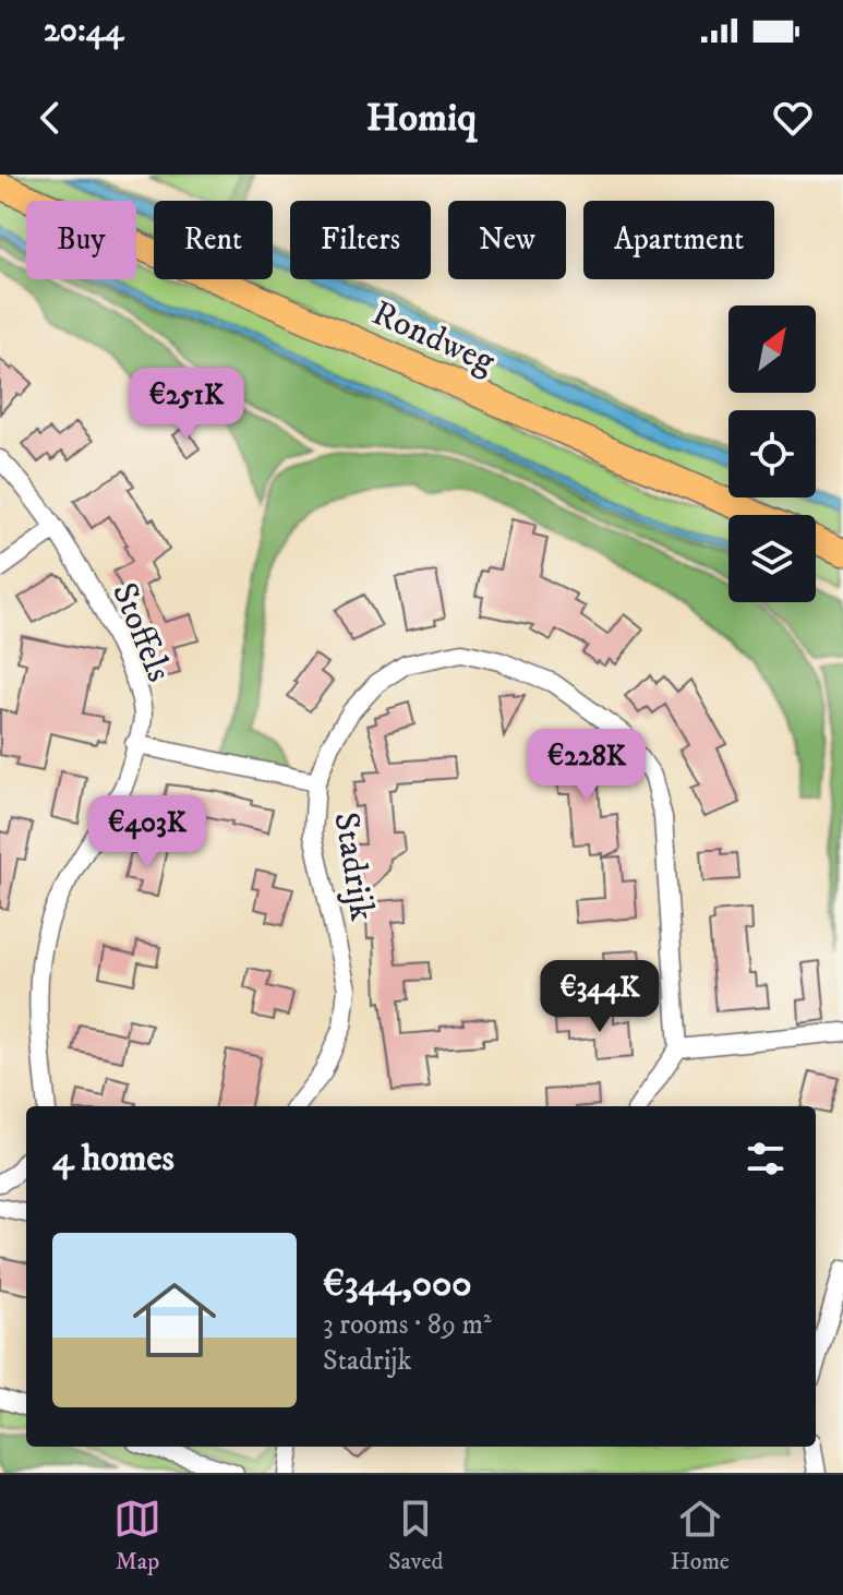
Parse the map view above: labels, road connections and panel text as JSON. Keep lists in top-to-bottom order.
{
  "streets": {
    "main road": ["Rondweg"],
    "street": ["Stoffels", "Stadrijk"]
  },
  "north": "top right",
  "page": {
    "status": "20:44",
    "header": "Homiq",
    "chip": [
      "Buy",
      "Rent",
      "Filters",
      "New",
      "Apartment"
    ],
    "price": [
      "€251K",
      "€228K",
      "€403K",
      "€344K"
    ],
    "heading": "4 homes",
    "list": [
      {
        "name": "€344,000",
        "note": "3 rooms · 89 m² · Stadrijk"
      }
    ],
    "tabs": ["Map", "Saved", "Home"]
  }
}
